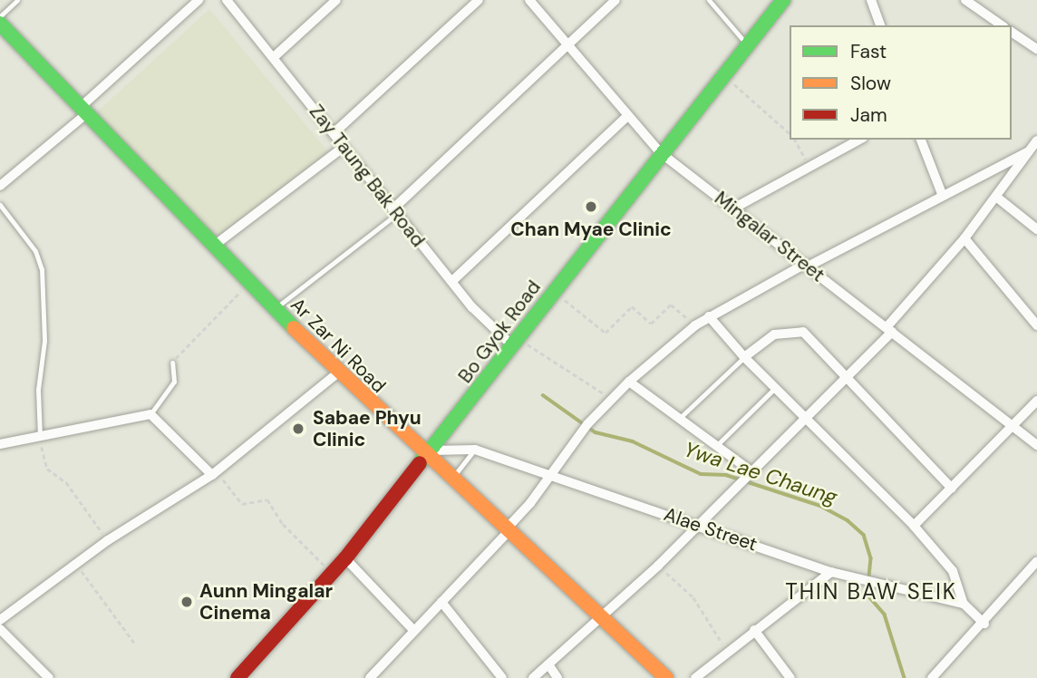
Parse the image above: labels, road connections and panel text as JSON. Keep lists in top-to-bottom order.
{
  "streets": {
    "main road": ["Bo Gyok Road", "Ar Zar Ni Road"],
    "street": ["Zay Taung Bak Road", "Mingalar Street", "Alae Street"]
  },
  "crossings": [
    ["Zay Taung Bak Road", "Bo Gyok Road"],
    ["Mingalar Street", "Bo Gyok Road"],
    ["Bo Gyok Road", "Ar Zar Ni Road"],
    ["Bo Gyok Road", "Alae Street"],
    ["Ar Zar Ni Road", "Alae Street"]
  ],
  "districts": ["THIN BAW SEIK"],
  "water": ["Ywa Lae Chaung"],
  "places": ["Chan Myae Clinic", "Sabae Phyu Clinic", "Aunn Mingalar Cinema"],
  "legend": ["Fast", "Slow", "Jam"]
}
